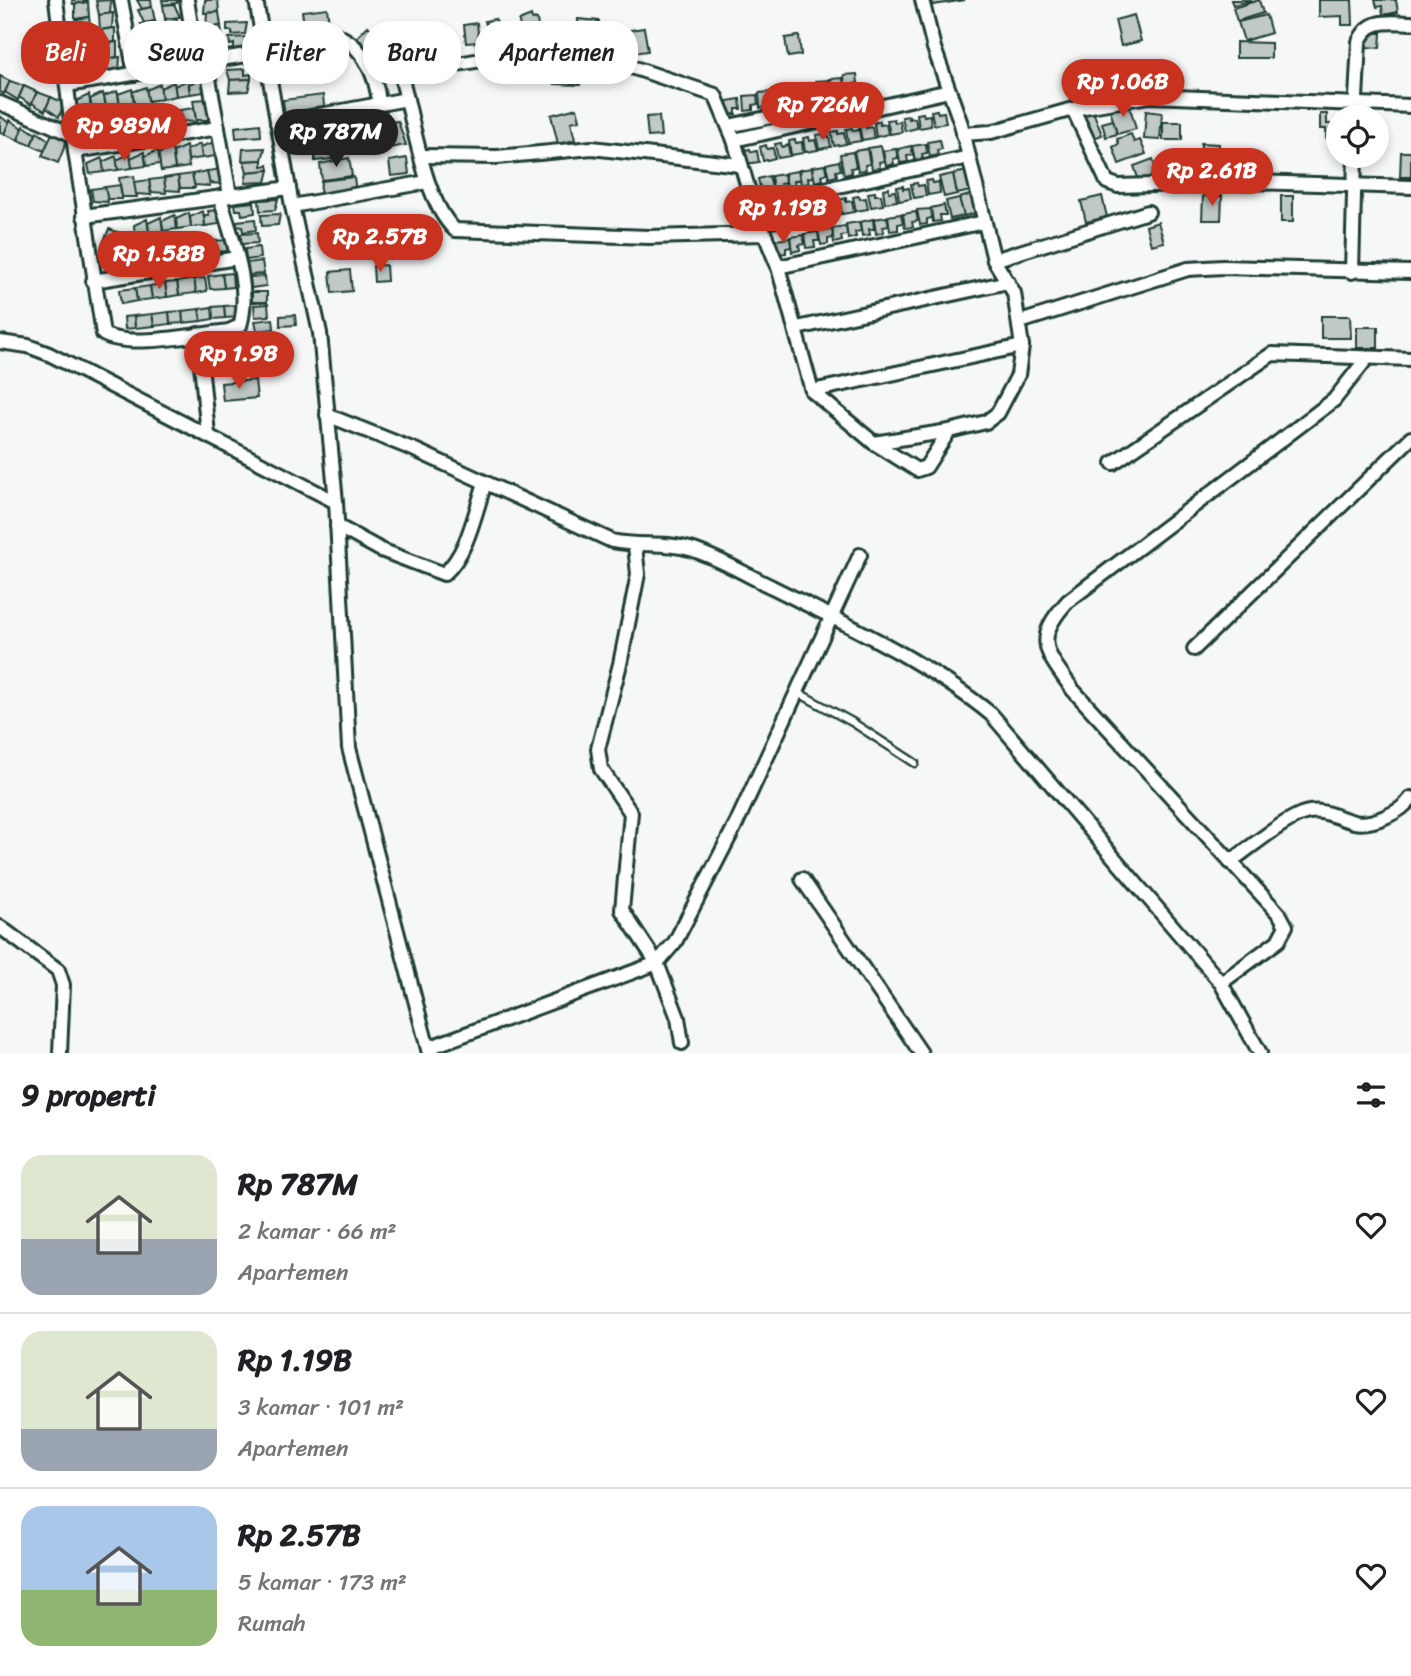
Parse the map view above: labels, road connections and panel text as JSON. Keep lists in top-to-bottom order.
{
  "page": {
    "chip": [
      "Beli",
      "Sewa",
      "Filter",
      "Baru",
      "Apartemen"
    ],
    "price": [
      "Rp 1.06B",
      "Rp 726M",
      "Rp 989M",
      "Rp 787M",
      "Rp 2.61B",
      "Rp 1.19B",
      "Rp 2.57B",
      "Rp 1.58B",
      "Rp 1.9B"
    ],
    "heading": "9 properti",
    "list": [
      {
        "name": "Rp 787M",
        "note": "2 kamar · 66 m² · Apartemen"
      },
      {
        "name": "Rp 1.19B",
        "note": "3 kamar · 101 m² · Apartemen"
      },
      {
        "name": "Rp 2.57B",
        "note": "5 kamar · 173 m² · Rumah"
      }
    ]
  }
}
